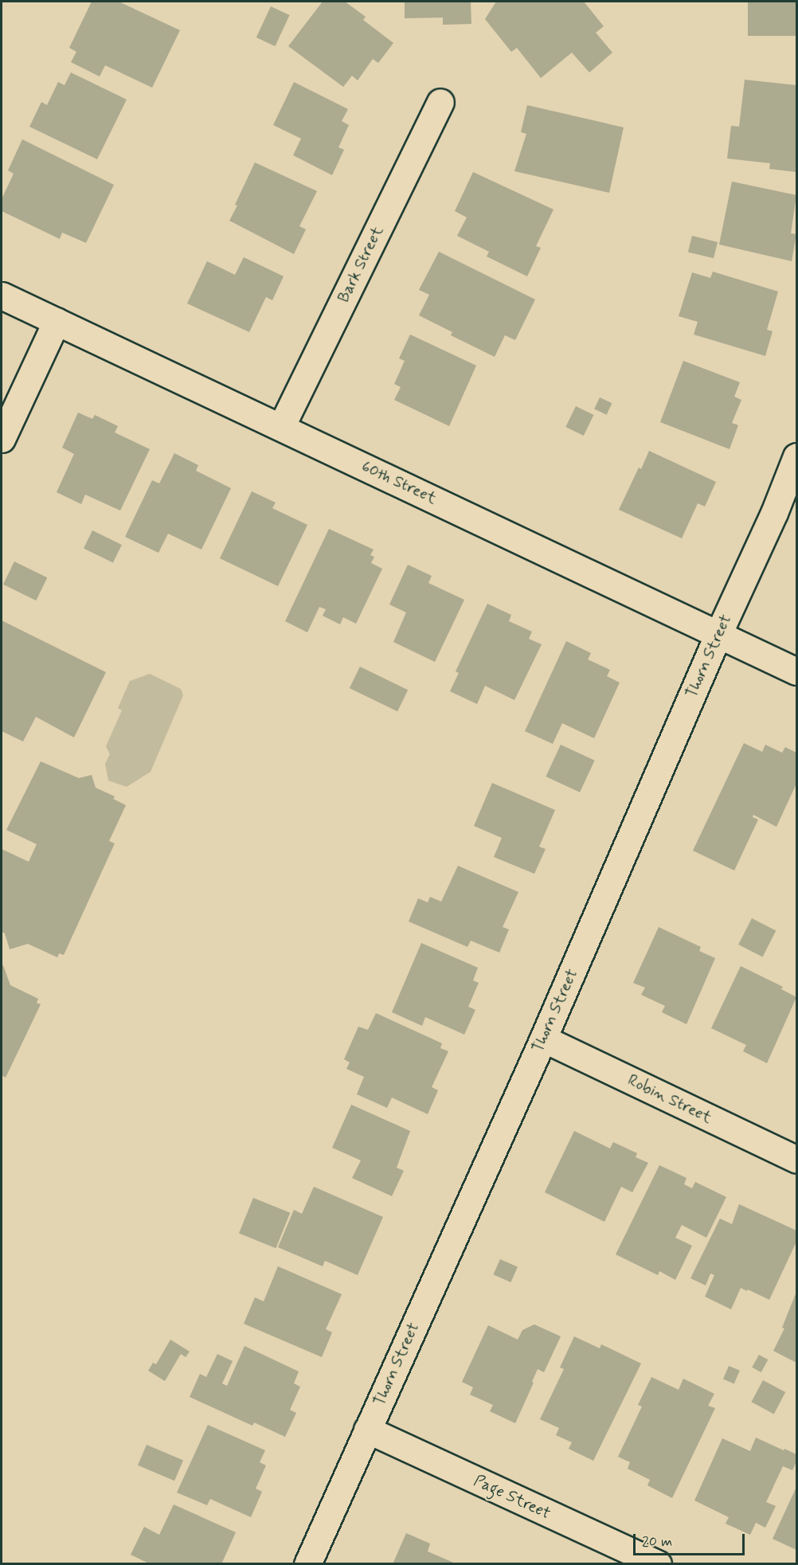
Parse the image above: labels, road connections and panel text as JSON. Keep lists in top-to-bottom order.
{
  "streets": {
    "street": [
      "Bark Street",
      "60th Street",
      "Thorn Street",
      "Robin Street",
      "Page Street"
    ]
  },
  "crossings": [
    ["Bark Street", "60th Street"],
    ["60th Street", "Thorn Street"],
    ["Thorn Street", "Robin Street"],
    ["Thorn Street", "Page Street"]
  ],
  "scale_bar": "20 m"
}
